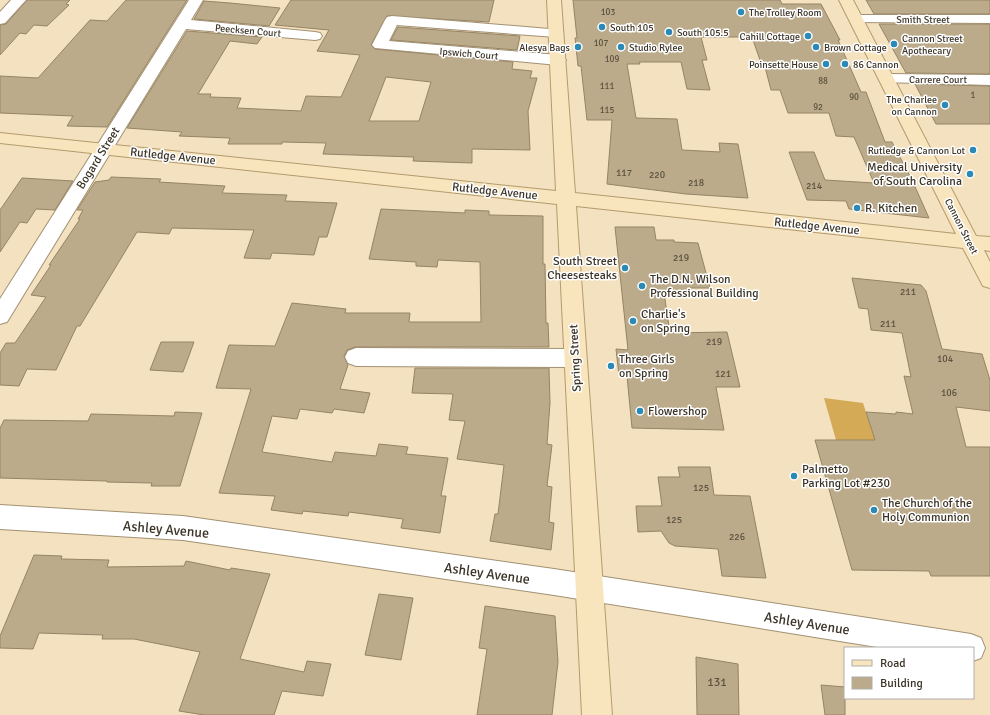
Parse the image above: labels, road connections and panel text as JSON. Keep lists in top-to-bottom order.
{
  "streets": {
    "main road": ["Rutledge Avenue", "Cannon Street", "Spring Street"],
    "street": [
      "Smith Street",
      "Peecksen Court",
      "Ipswich Court",
      "Carrere Court",
      "Bogard Street",
      "Ashley Avenue"
    ]
  },
  "crossings": [
    ["Smith Street", "Cannon Street"],
    ["Peecksen Court", "Bogard Street"],
    ["Ipswich Court", "Spring Street"],
    ["Carrere Court", "Cannon Street"],
    ["Rutledge Avenue", "Bogard Street"],
    ["Rutledge Avenue", "Cannon Street"],
    ["Rutledge Avenue", "Spring Street"],
    ["Spring Street", "Ashley Avenue"]
  ],
  "places": [
    "The Trolley Room",
    "South 105",
    "South 105.5",
    "Cahill Cottage",
    "Cannon Street Apothecary",
    "Alesya Bags",
    "Studio Rylee",
    "Brown Cottage",
    "Poinsette House",
    "86 Cannon",
    "The Charlee on Cannon",
    "Rutledge & Cannon Lot",
    "Medical University of South Carolina",
    "R. Kitchen",
    "South Street Cheesesteaks",
    "The D.N. Wilson Professional Building",
    "Charlie's on Spring",
    "Three Girls on Spring",
    "Flowershop",
    "Palmetto Parking Lot #230",
    "The Church of the Holy Communion"
  ],
  "house_numbers": [
    "103",
    "107",
    "109",
    "88",
    "111",
    "1",
    "90",
    "92",
    "115",
    "117",
    "220",
    "218",
    "214",
    "219",
    "211",
    "211",
    "219",
    "104",
    "121",
    "106",
    "125",
    "125",
    "226",
    "131"
  ],
  "legend": ["Road", "Building"]
}
